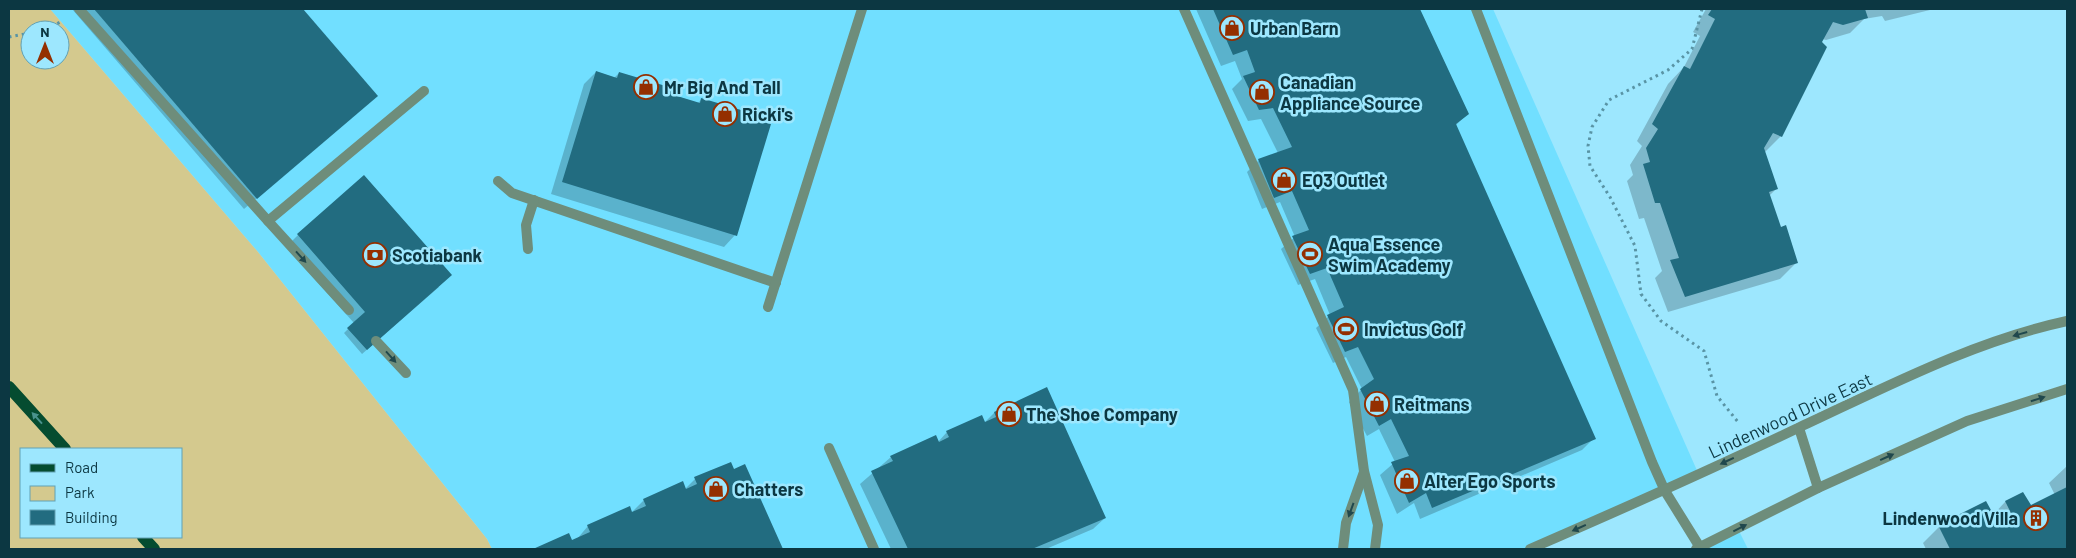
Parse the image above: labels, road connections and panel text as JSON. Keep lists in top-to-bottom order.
{
  "streets": {
    "street": ["Lindenwood Drive East"]
  },
  "places": {
    "shop": [
      "Urban Barn",
      "Mr Big And Tall",
      "Canadian Appliance Source",
      "Ricki's",
      "EQ3 Outlet",
      "Reitmans",
      "The Shoe Company",
      "Alter Ego Sports",
      "Chatters"
    ],
    "sports": ["Aqua Essence Swim Academy", "Invictus Golf"],
    "bank": ["Scotiabank"],
    "building": ["Lindenwood Villa"]
  },
  "legend": ["Road", "Park", "Building"],
  "north": "top"
}
